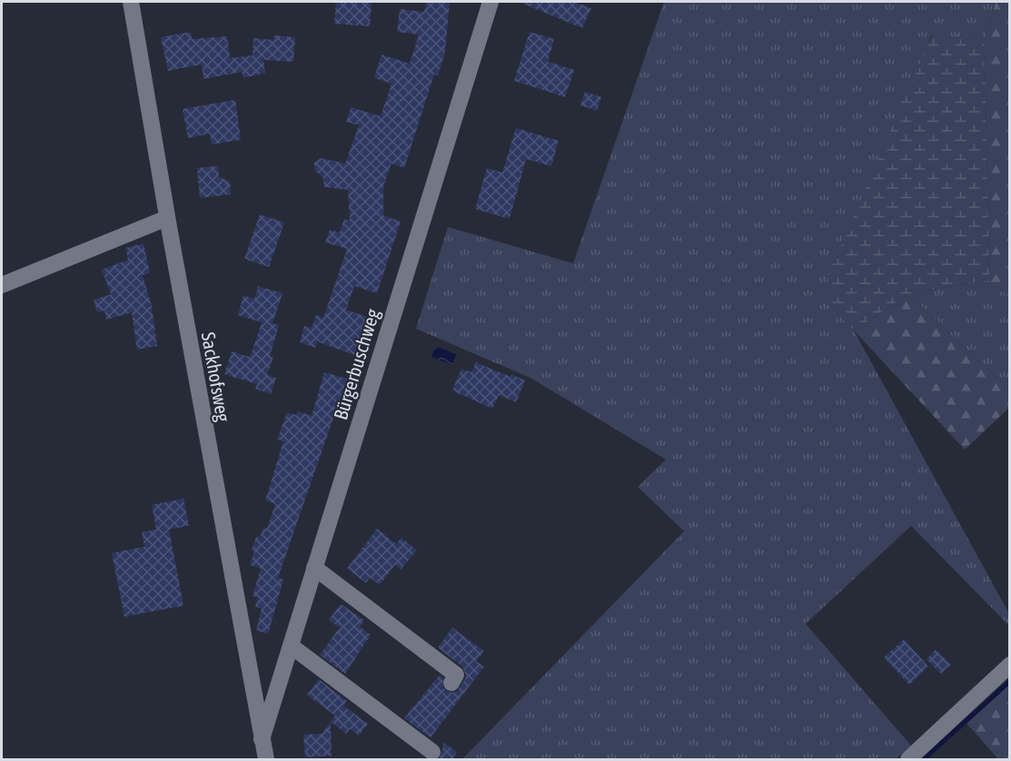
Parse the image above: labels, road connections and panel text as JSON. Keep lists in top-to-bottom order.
{
  "streets": {
    "street": ["Bürgerbuschweg", "Sackhofsweg"]
  },
  "crossings": [
    ["Bürgerbuschweg", "Sackhofsweg"]
  ]
}
